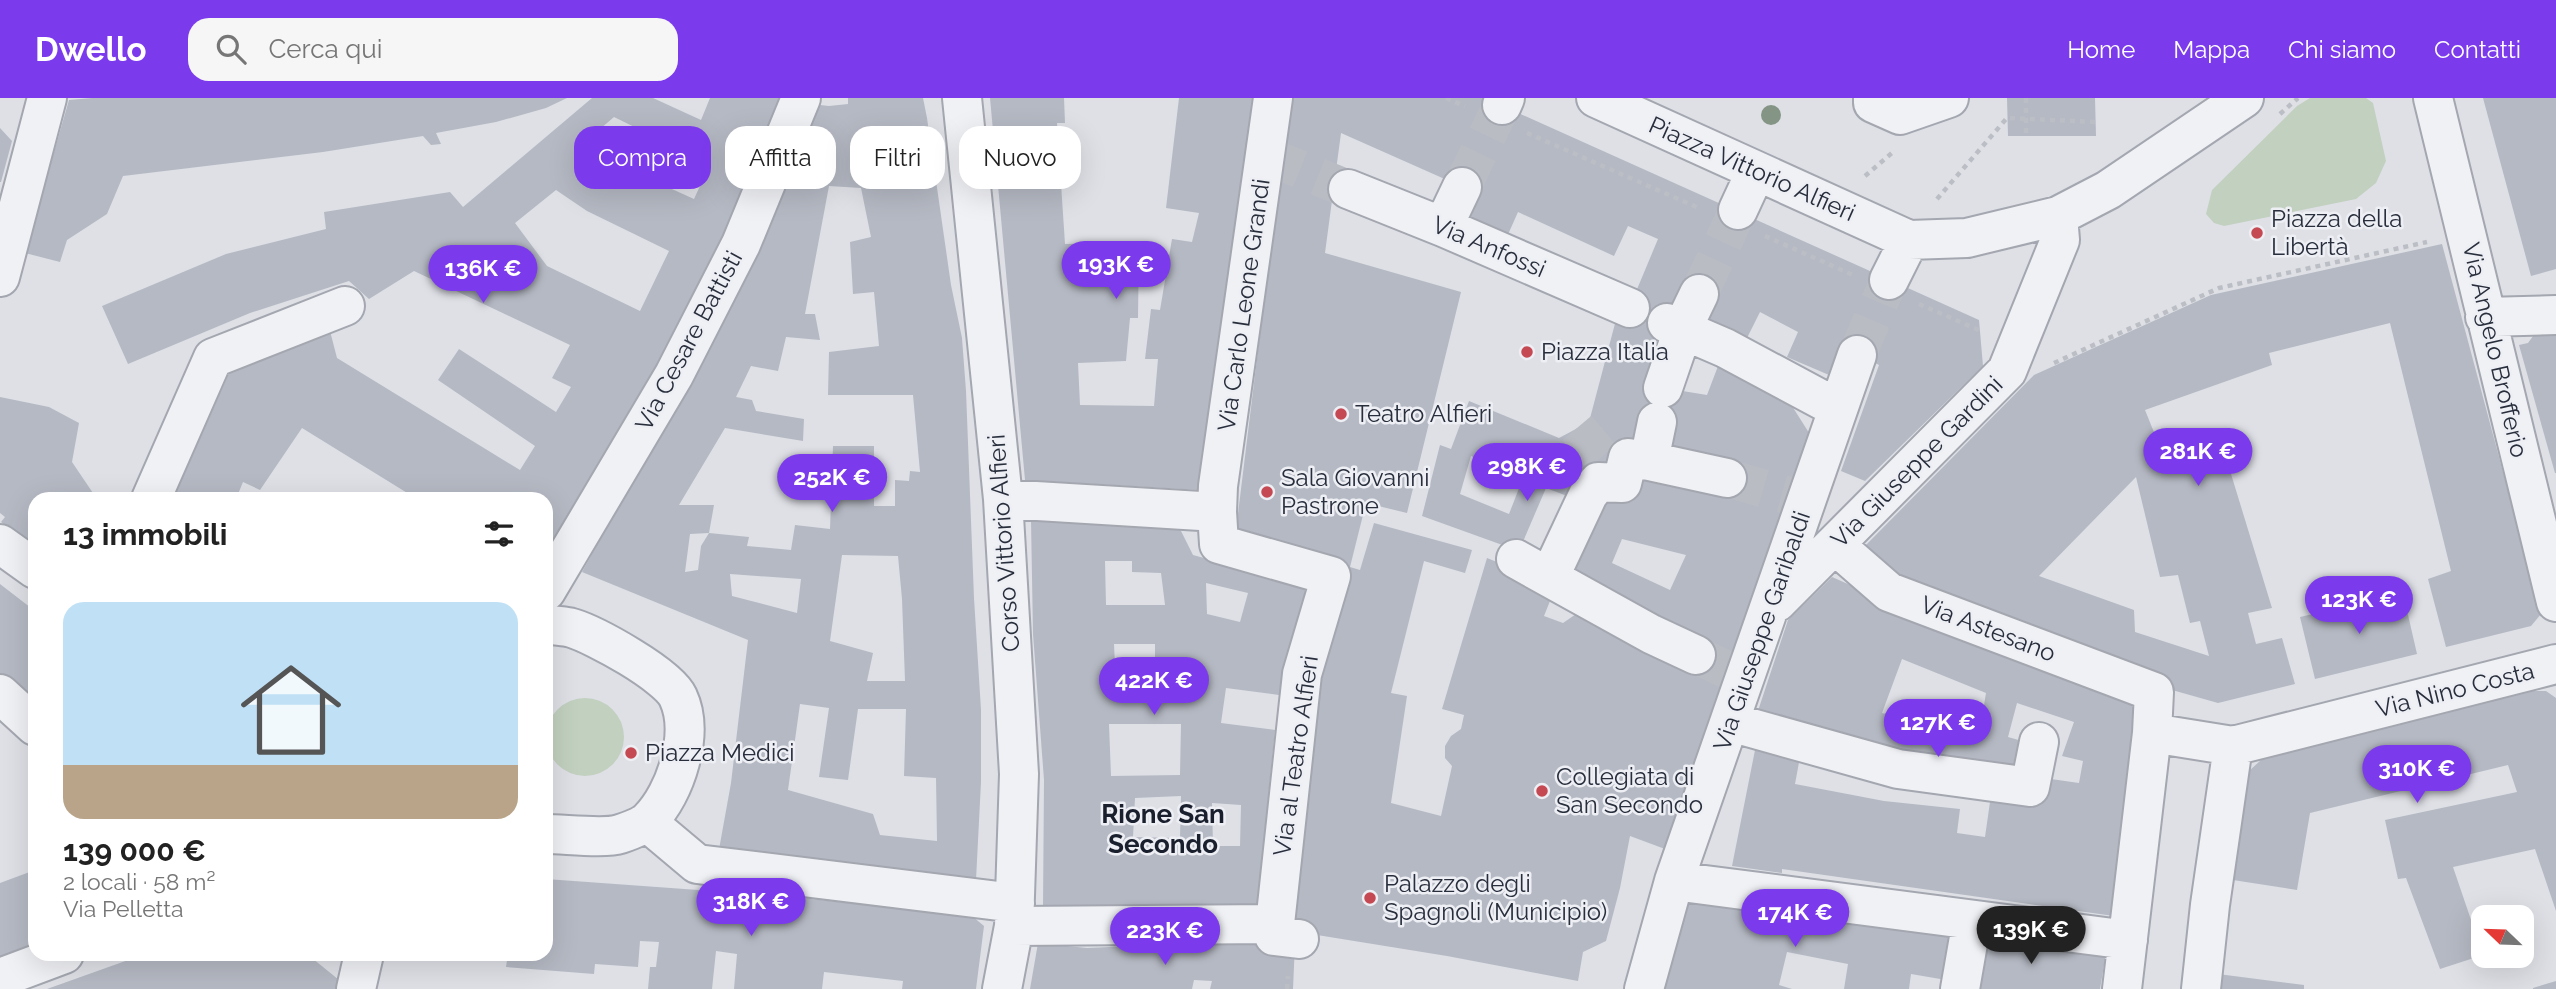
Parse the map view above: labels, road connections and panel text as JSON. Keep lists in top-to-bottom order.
{
  "streets": {
    "street": [
      "Piazza Vittorio Alfieri",
      "Via Anfossi",
      "Via Carlo Leone Grandi",
      "Via Cesare Battisti",
      "Via Angelo Brofferio",
      "Via Giuseppe Gardini",
      "Corso Vittorio Alfieri",
      "Via Astesano",
      "Via Giuseppe Garibaldi",
      "Via Nino Costa",
      "Via al Teatro Alfieri"
    ]
  },
  "crossings": [
    ["Via Carlo Leone Grandi", "Via al Teatro Alfieri"],
    ["Via Giuseppe Gardini", "Via Astesano"],
    ["Via Giuseppe Gardini", "Via Giuseppe Garibaldi"],
    ["Corso Vittorio Alfieri", "Via al Teatro Alfieri"]
  ],
  "districts": ["Rione San Secondo"],
  "places": [
    "Piazza della Libertà",
    "Piazza Italia",
    "Teatro Alfieri",
    "Sala Giovanni Pastrone",
    "Piazza Medici",
    "Collegiata di San Secondo",
    "Palazzo degli Spagnoli (Municipio)"
  ],
  "north": "top left",
  "page": {
    "header": "Dwello",
    "search": "Cerca qui",
    "nav": [
      "Home",
      "Mappa",
      "Chi siamo",
      "Contatti"
    ],
    "chip": [
      "Compra",
      "Affitta",
      "Filtri",
      "Nuovo"
    ],
    "price": [
      "193K €",
      "136K €",
      "281K €",
      "298K €",
      "252K €",
      "123K €",
      "422K €",
      "127K €",
      "310K €",
      "318K €",
      "174K €",
      "139K €",
      "223K €"
    ],
    "heading": "13 immobili",
    "list": [
      {
        "name": "139 000 €",
        "note": "2 locali · 58 m² · Via Pelletta"
      }
    ]
  }
}
